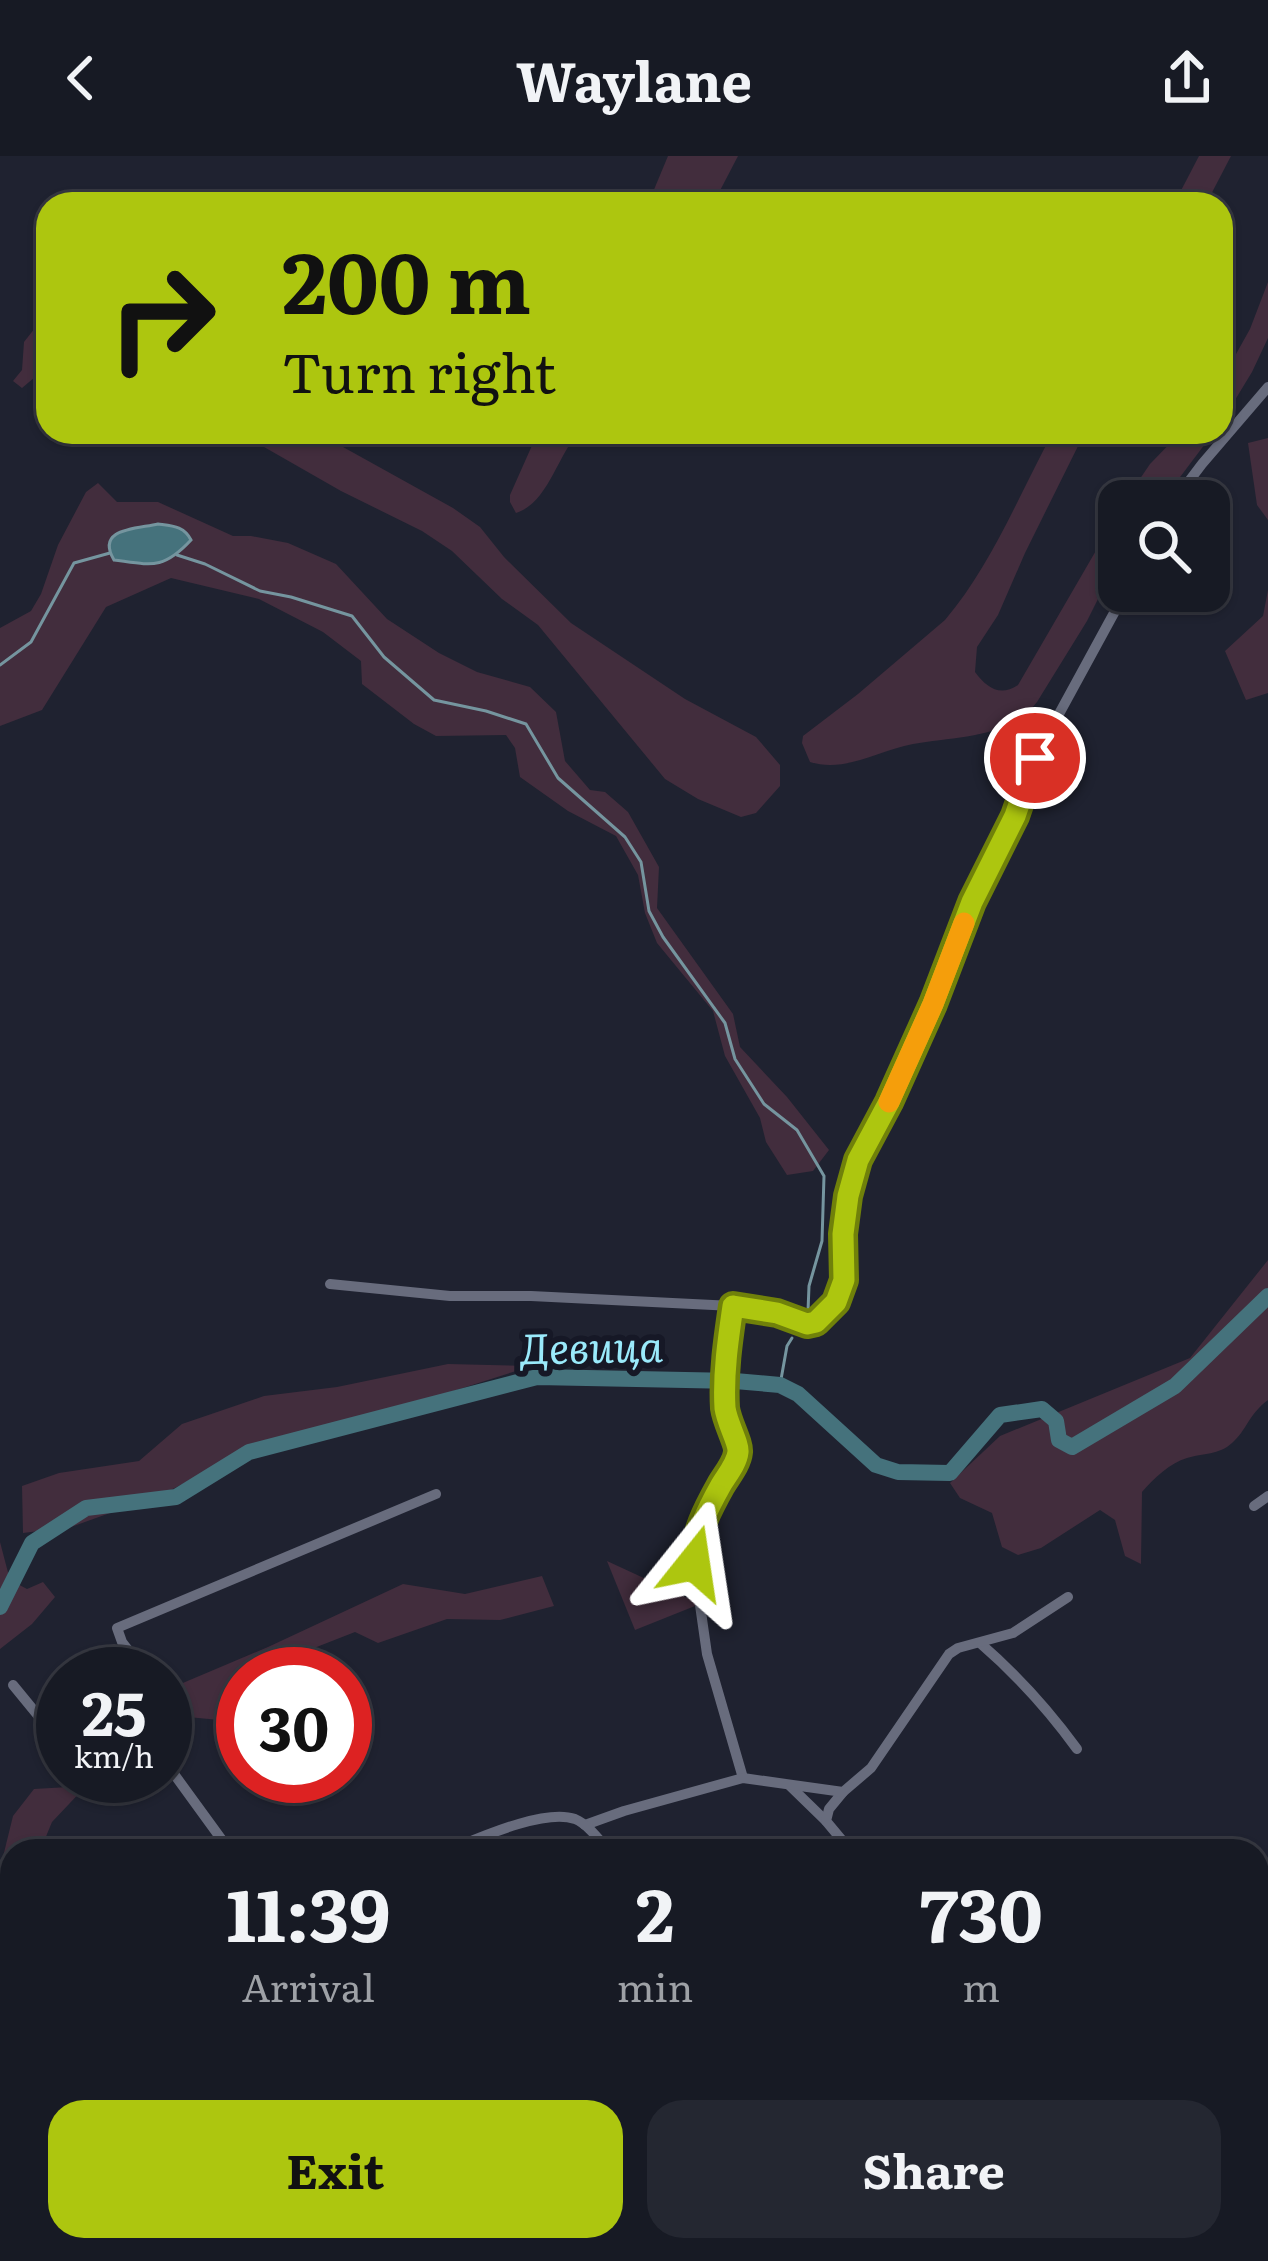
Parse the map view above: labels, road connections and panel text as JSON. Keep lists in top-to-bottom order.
{
  "water": ["Девица"],
  "page": {
    "header": "Waylane",
    "turn": ["200 m", "Turn right"],
    "speed": "25 km/h",
    "limit": "30",
    "eta": [
      "11:39",
      "Arrival",
      "2",
      "min",
      "730",
      "m"
    ],
    "buttons": ["Exit", "Share"]
  }
}
